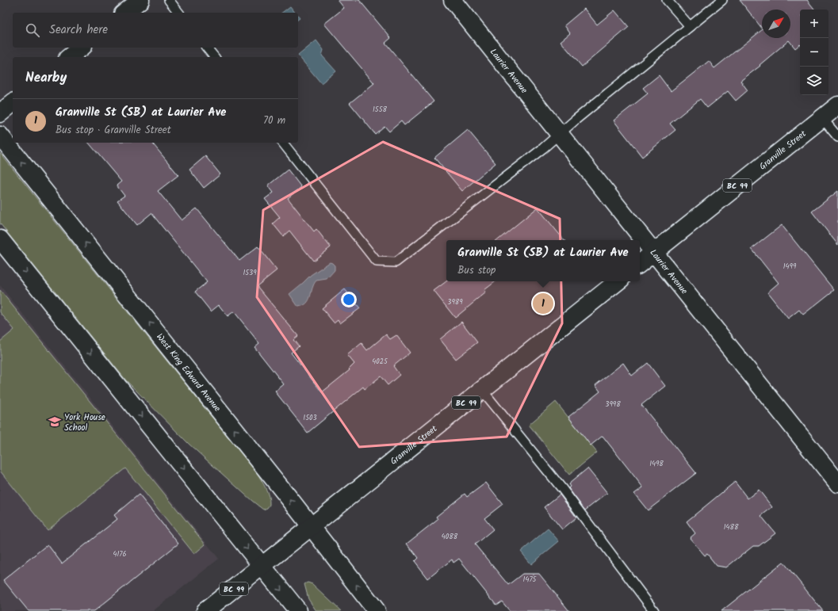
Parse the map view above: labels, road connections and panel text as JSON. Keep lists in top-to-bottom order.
{
  "streets": {
    "main road": [
      "Laurier Avenue",
      "Granville Street",
      "BC 99",
      "West King Edward Avenue"
    ]
  },
  "crossings": [
    ["Laurier Avenue", "Granville Street"],
    ["Granville Street", "West King Edward Avenue"]
  ],
  "places": {
    "school or university": ["York House School"]
  },
  "house_numbers": [
    "1558",
    "1499",
    "1539",
    "3989",
    "4025",
    "3998",
    "1503",
    "1498",
    "1488",
    "4088",
    "4176",
    "1475"
  ],
  "north": "top right",
  "page": {
    "map_buttons": ["+", "−"],
    "search": "Search here",
    "heading": "Nearby",
    "list": [
      {
        "mark": "1",
        "name": "Granville St (SB) at Laurier Ave",
        "note": "Bus stop · Granville Street",
        "value": "70 m"
      }
    ],
    "popup": ["Granville St (SB) at Laurier Ave", "Bus stop"],
    "pins": "1"
  }
}
